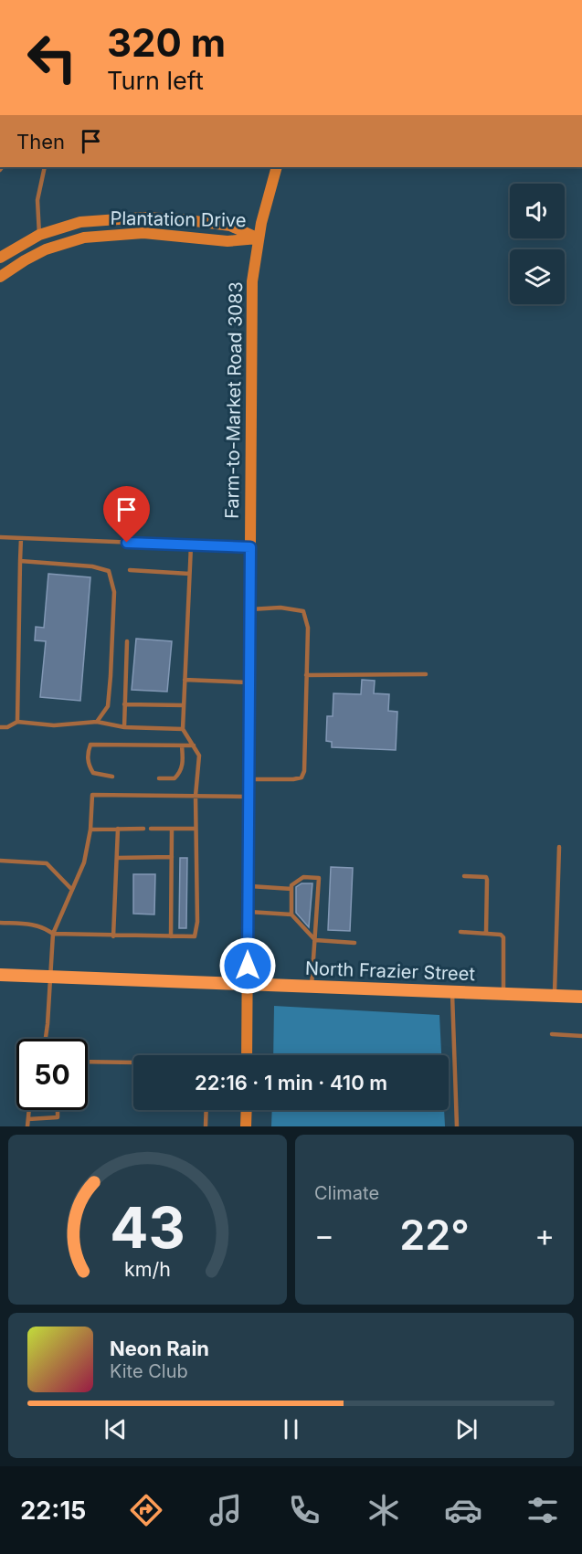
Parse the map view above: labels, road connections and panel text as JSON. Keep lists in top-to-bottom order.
{
  "streets": {
    "main road": ["Plantation Drive", "Farm-to-Market Road 3083", "North Frazier Street"]
  },
  "crossings": [
    ["Plantation Drive", "Farm-to-Market Road 3083"],
    ["Farm-to-Market Road 3083", "North Frazier Street"]
  ],
  "page": {
    "turn": ["320 m", "Turn left"],
    "then": "Then",
    "limit": "50",
    "trip": "22:16 · 1 min · 410 m",
    "tile": "Climate",
    "heat": ["−", "22°", "+"],
    "song": ["Neon Rain", "Kite Club"],
    "tabs": "22:15",
    "gauge": ["43", "km/h"]
  }
}
